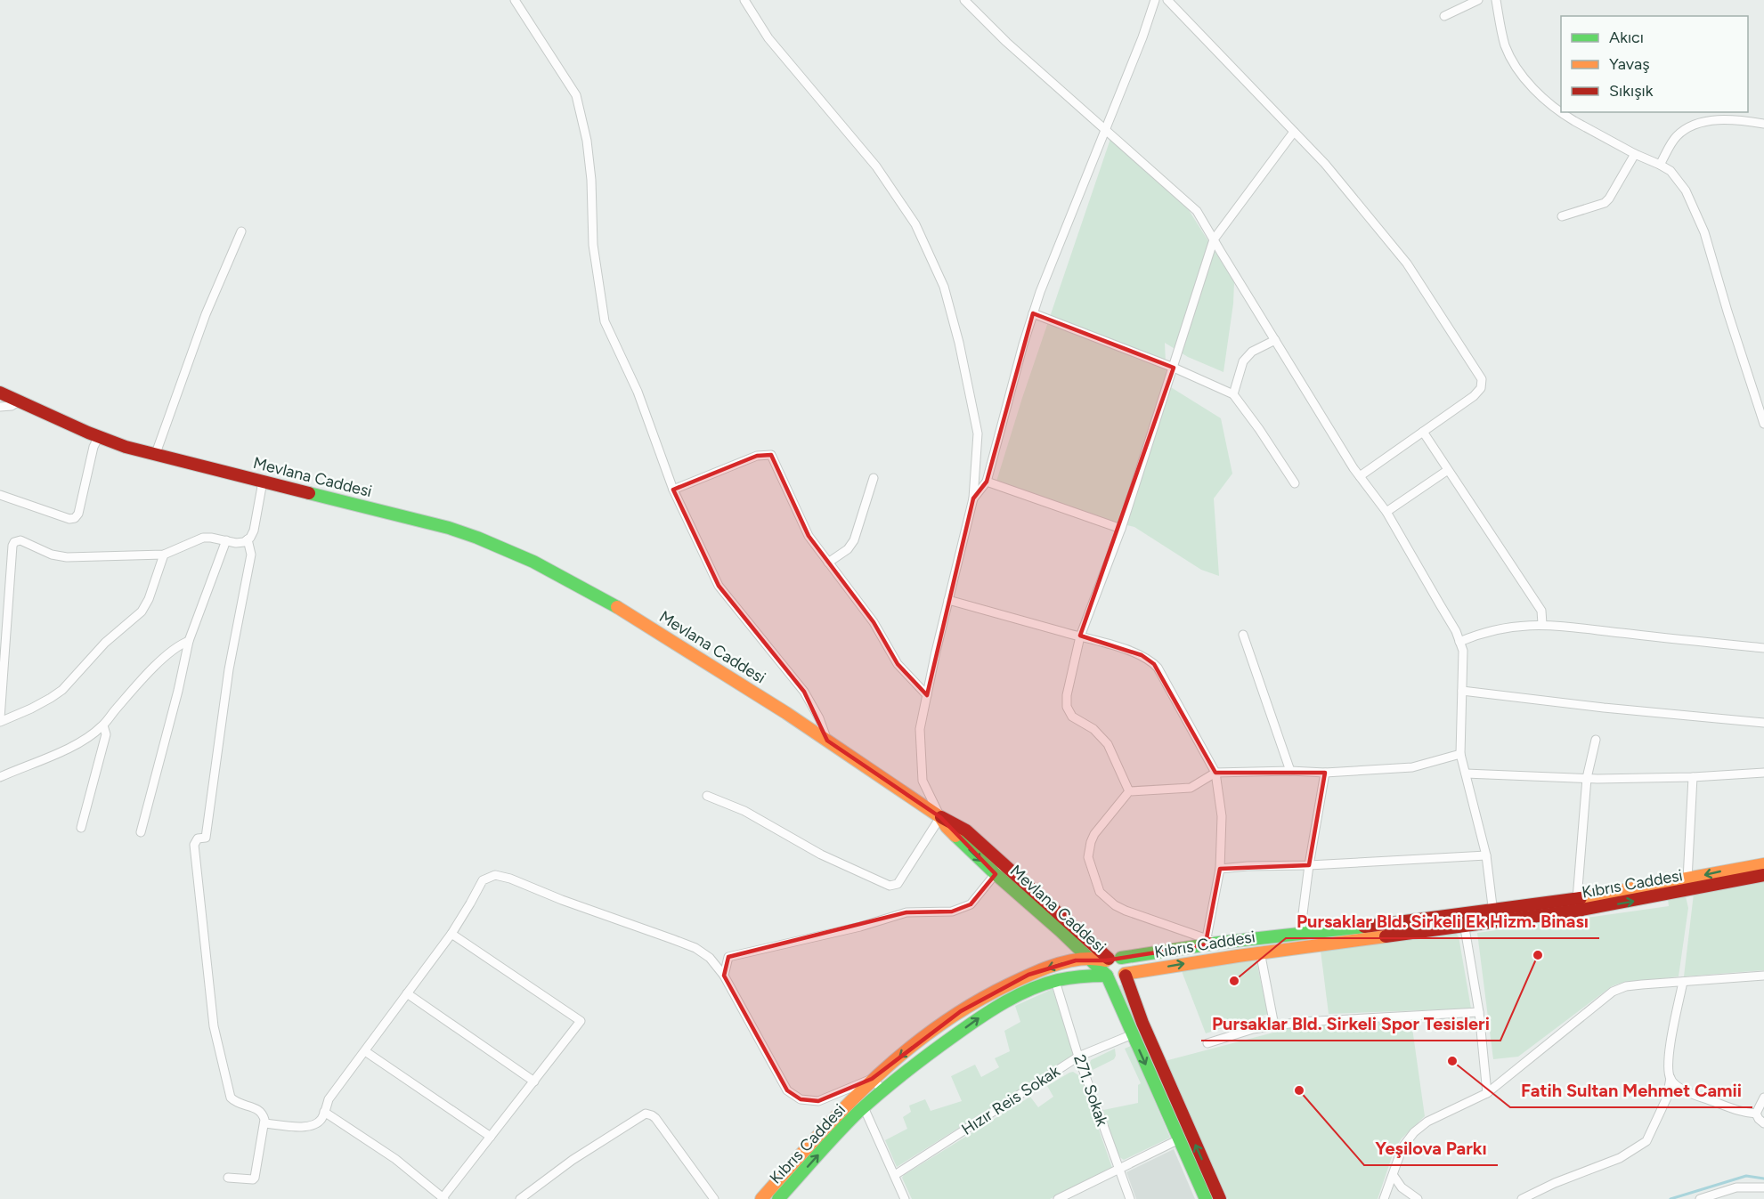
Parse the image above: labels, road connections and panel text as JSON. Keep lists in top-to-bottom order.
{
  "streets": {
    "main road": ["Mevlana Caddesi", "Kıbrıs Caddesi"],
    "street": ["271. Sokak", "Hızır Reis Sokak"]
  },
  "crossings": [
    ["Mevlana Caddesi", "Kıbrıs Caddesi"],
    ["Mevlana Caddesi", "Hızır Reis Sokak"],
    ["Kıbrıs Caddesi", "271. Sokak"],
    ["271. Sokak", "Hızır Reis Sokak"]
  ],
  "places": [
    "Pursaklar Bld. Sirkeli Spor Tesisleri",
    "Pursaklar Bld. Sirkeli Ek Hizm. Binası",
    "Fatih Sultan Mehmet Camii",
    "Yeşilova Parkı"
  ],
  "legend": ["Akıcı", "Yavaş", "Sıkışık"]
}
